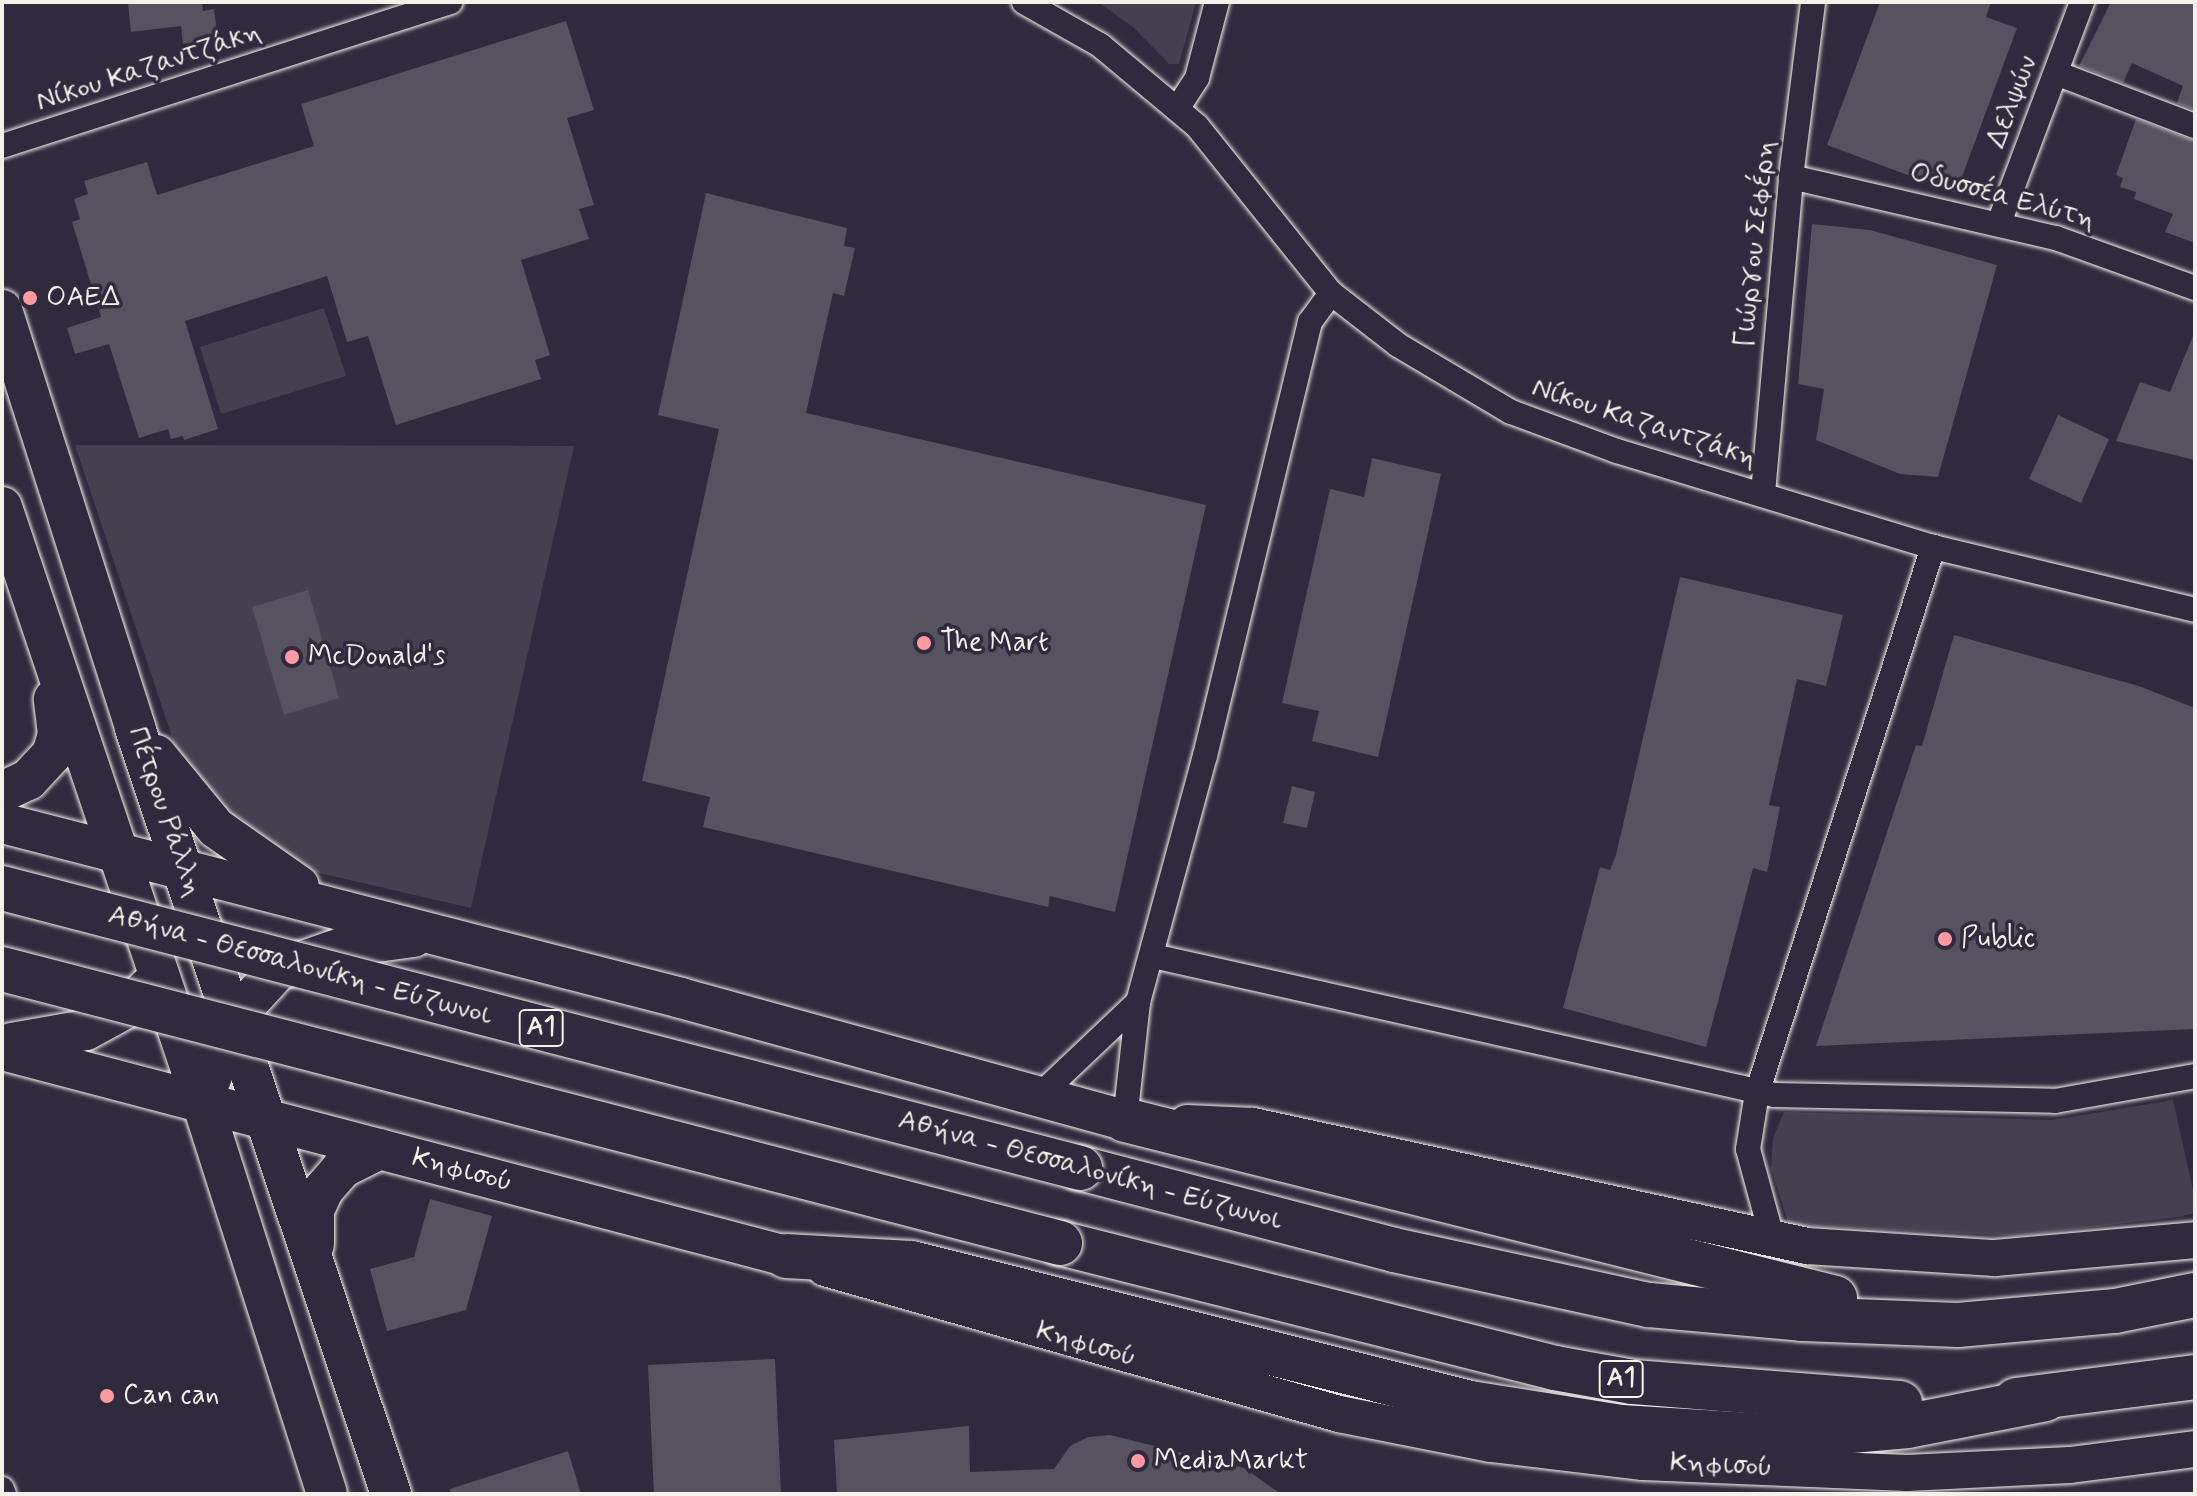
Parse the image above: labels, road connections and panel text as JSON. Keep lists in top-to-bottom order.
{
  "streets": {
    "highway": ["Αθήνα - Θεσσαλονίκη - Εύζωνοι", "Α1"],
    "main road": ["Πέτρου Ράλλη", "Κηφισού"],
    "street": [
      "Νίκου Καζαντζάκη",
      "Δελψών",
      "Οδυσσέα Ελύτη",
      "Γιώργου Σεφέρη"
    ]
  },
  "crossings": [
    ["Νίκου Καζαντζάκη", "Γιώργου Σεφέρη"],
    ["Δελψών", "Οδυσσέα Ελύτη"],
    ["Οδυσσέα Ελύτη", "Γιώργου Σεφέρη"],
    ["Πέτρου Ράλλη", "Κηφισού"]
  ],
  "places": [
    "ΟΑΕΔ",
    "The Mart",
    "McDonald's",
    "Public",
    "Can can",
    "MediaMarkt"
  ]
}
